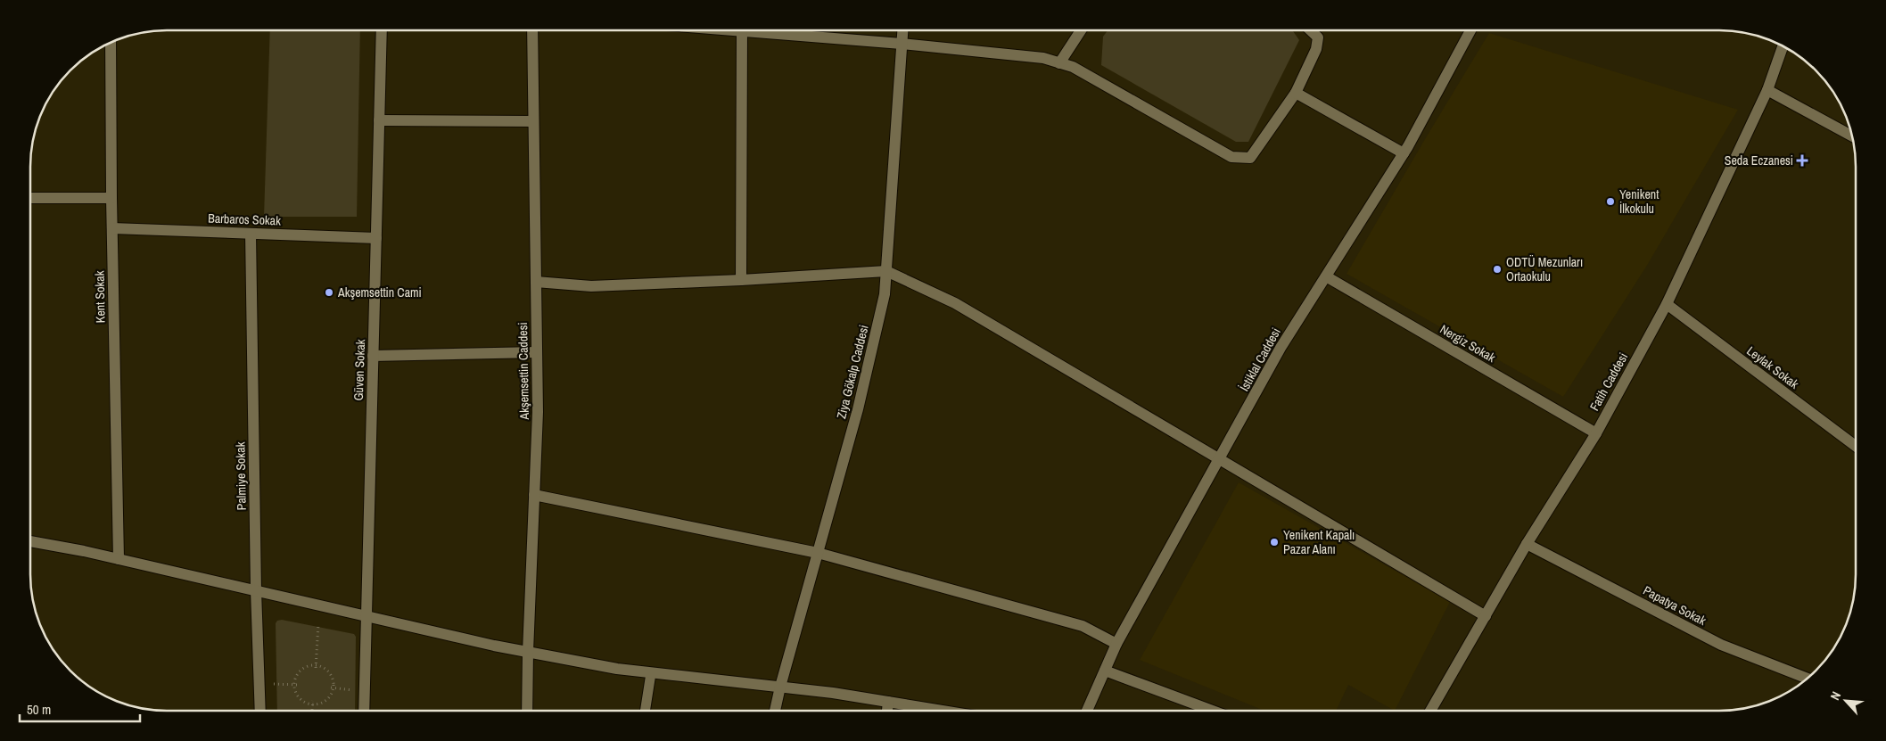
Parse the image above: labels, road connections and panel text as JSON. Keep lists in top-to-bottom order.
{
  "streets": {
    "street": [
      "Barbaros Sokak",
      "Kent Sokak",
      "Nergiz Sokak",
      "İstiklal Caddesi",
      "Leylak Sokak",
      "Güven Sokak",
      "Akşemsettin Caddesi",
      "Ziya Gökalp Caddesi",
      "Fatih Caddesi",
      "Palmiye Sokak",
      "Papatya Sokak"
    ]
  },
  "crossings": [
    ["Barbaros Sokak", "Kent Sokak"],
    ["Barbaros Sokak", "Güven Sokak"],
    ["Barbaros Sokak", "Palmiye Sokak"],
    ["Nergiz Sokak", "İstiklal Caddesi"],
    ["Nergiz Sokak", "Fatih Caddesi"],
    ["Leylak Sokak", "Fatih Caddesi"],
    ["Fatih Caddesi", "Papatya Sokak"]
  ],
  "places": {
    "health": ["Seda Eczanesi"],
    "other": [
      "Yenikent İlkokulu",
      "ODTÜ Mezunları Ortaokulu",
      "Akşemsettin Cami",
      "Yenikent Kapalı Pazar Alanı"
    ]
  },
  "scale_bar": "50 m",
  "north": "top left"
}
